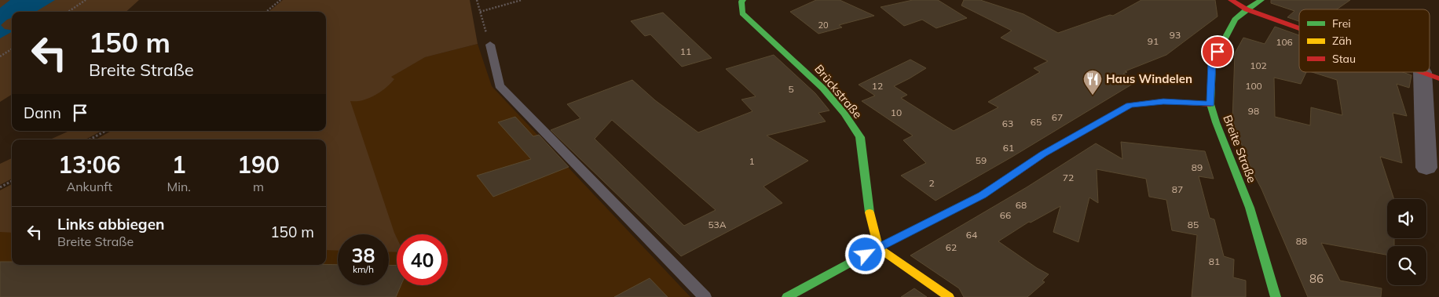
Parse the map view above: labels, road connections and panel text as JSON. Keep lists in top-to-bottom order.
{
  "streets": {
    "street": ["Brückstraße", "Breite Straße"]
  },
  "places": {
    "restaurant": ["Haus Windelen"]
  },
  "house_numbers": [
    "20",
    "93",
    "91",
    "106",
    "11",
    "102",
    "12",
    "100",
    "5",
    "98",
    "10",
    "67",
    "65",
    "63",
    "61",
    "59",
    "1",
    "89",
    "72",
    "2",
    "87",
    "68",
    "66",
    "53A",
    "85",
    "64",
    "88",
    "62",
    "81",
    "86"
  ],
  "legend": ["Frei", "Zäh", "Stau"],
  "page": {
    "turn": ["150 m", "Breite Straße"],
    "then": "Dann",
    "eta": [
      "13:06",
      "Ankunft",
      "1",
      "Min.",
      "190",
      "m"
    ],
    "list": [
      {
        "name": "Links abbiegen",
        "note": "Breite Straße",
        "value": "150 m"
      }
    ],
    "speed": "38 km/h",
    "limit": "40"
  }
}
